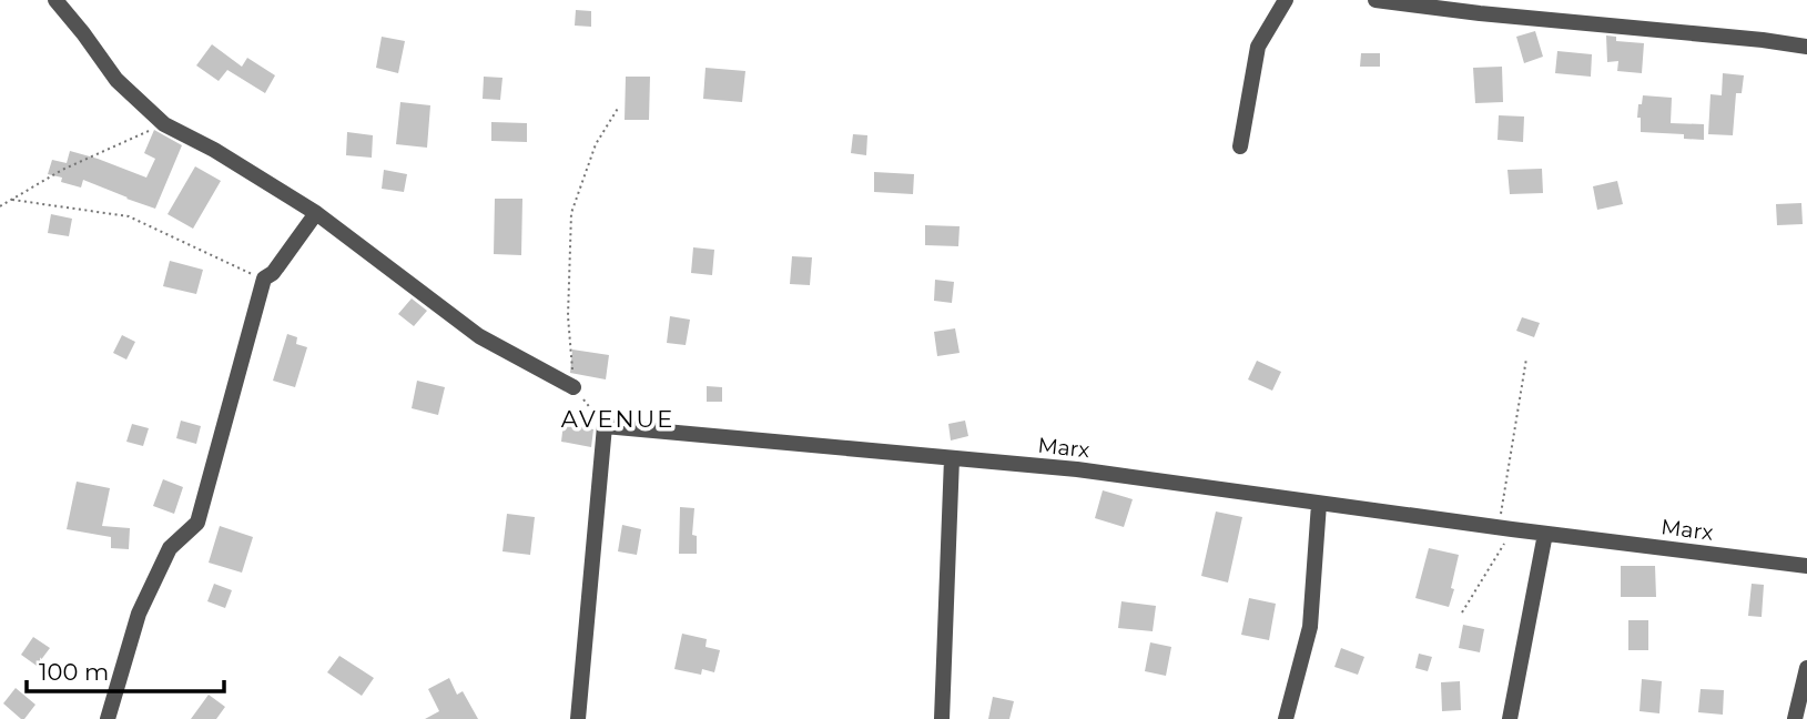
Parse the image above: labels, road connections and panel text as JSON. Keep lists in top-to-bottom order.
{
  "streets": {
    "street": ["Marx"]
  },
  "districts": ["AVENUE"],
  "scale_bar": "100 m"
}
